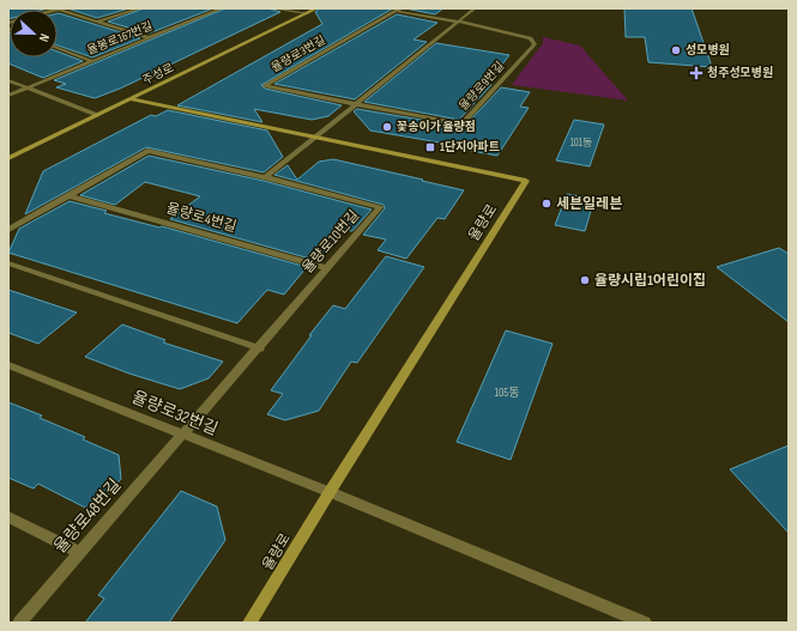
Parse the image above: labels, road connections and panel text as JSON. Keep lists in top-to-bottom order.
{
  "streets": {
    "street": [
      "율봉로167번길",
      "율량로3번길",
      "주성로",
      "율량로9번길",
      "율량로4번길",
      "율량로",
      "율량로10번길",
      "율량로32번길",
      "율량로48번길"
    ]
  },
  "crossings": [
    ["율량로3번길", "율량로9번길"],
    ["주성로", "율량로"],
    ["율량로4번길", "율량로10번길"],
    ["율량로", "율량로32번길"],
    ["율량로10번길", "율량로32번길"],
    ["율량로10번길", "율량로48번길"],
    ["율량로32번길", "율량로48번길"]
  ],
  "places": {
    "other": [
      "성모병원",
      "꽃송이가 율량점",
      "세븐일레븐",
      "율량시립1어린이집"
    ],
    "health": ["청주성모병원"],
    "transit": ["1단지아파트"]
  },
  "house_numbers": ["101동", "105동"],
  "north": "right"
}
